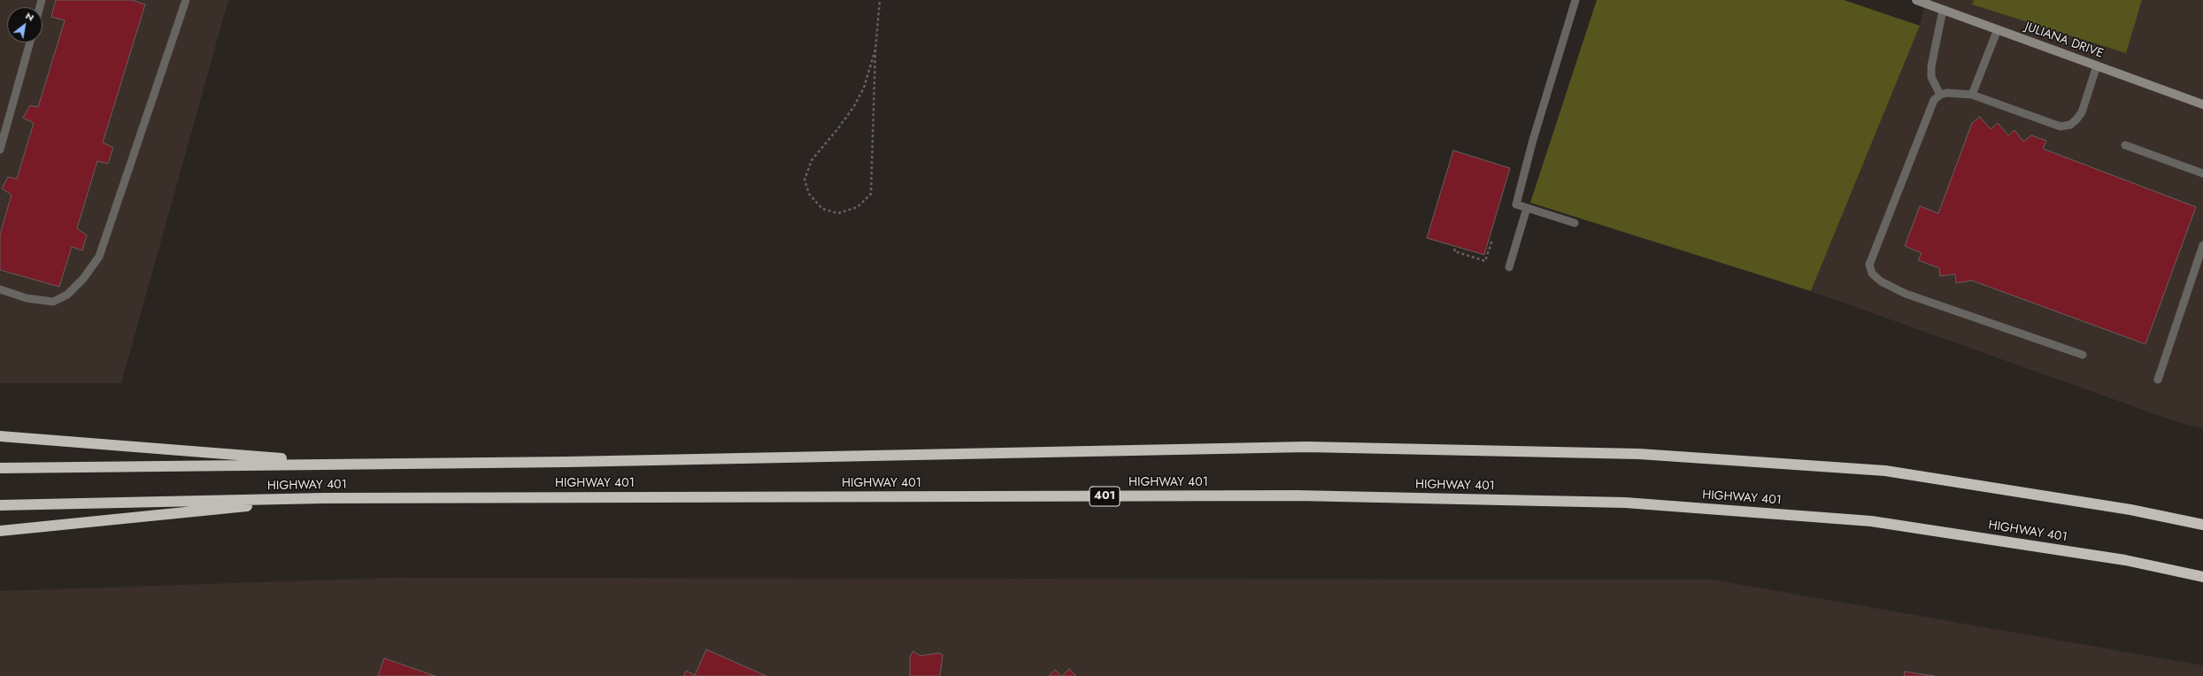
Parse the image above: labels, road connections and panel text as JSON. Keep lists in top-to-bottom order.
{
  "streets": {
    "highway": ["HIGHWAY 401", "401"],
    "street": ["JULIANA DRIVE"]
  },
  "north": "top right"
}
